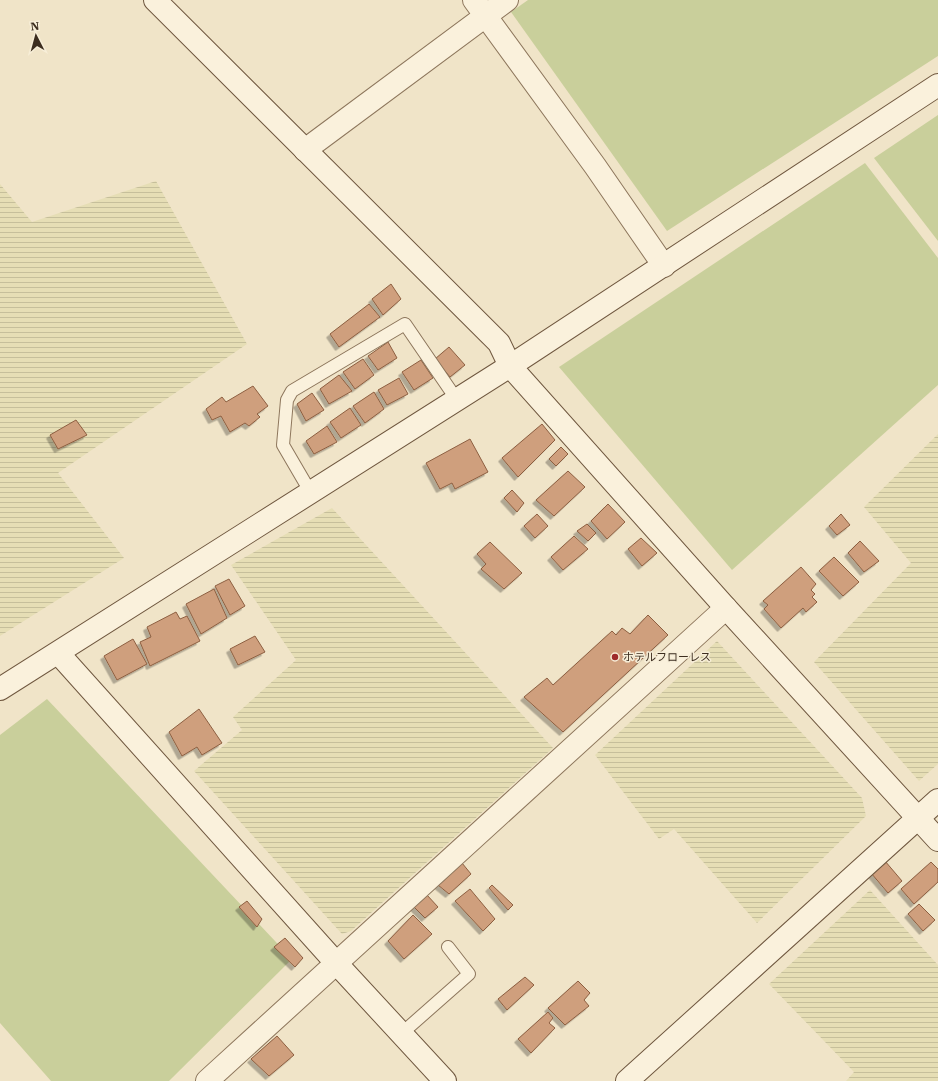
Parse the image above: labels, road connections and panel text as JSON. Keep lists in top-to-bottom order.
{
  "places": ["ホテルフローレス"],
  "north": "top"
}
